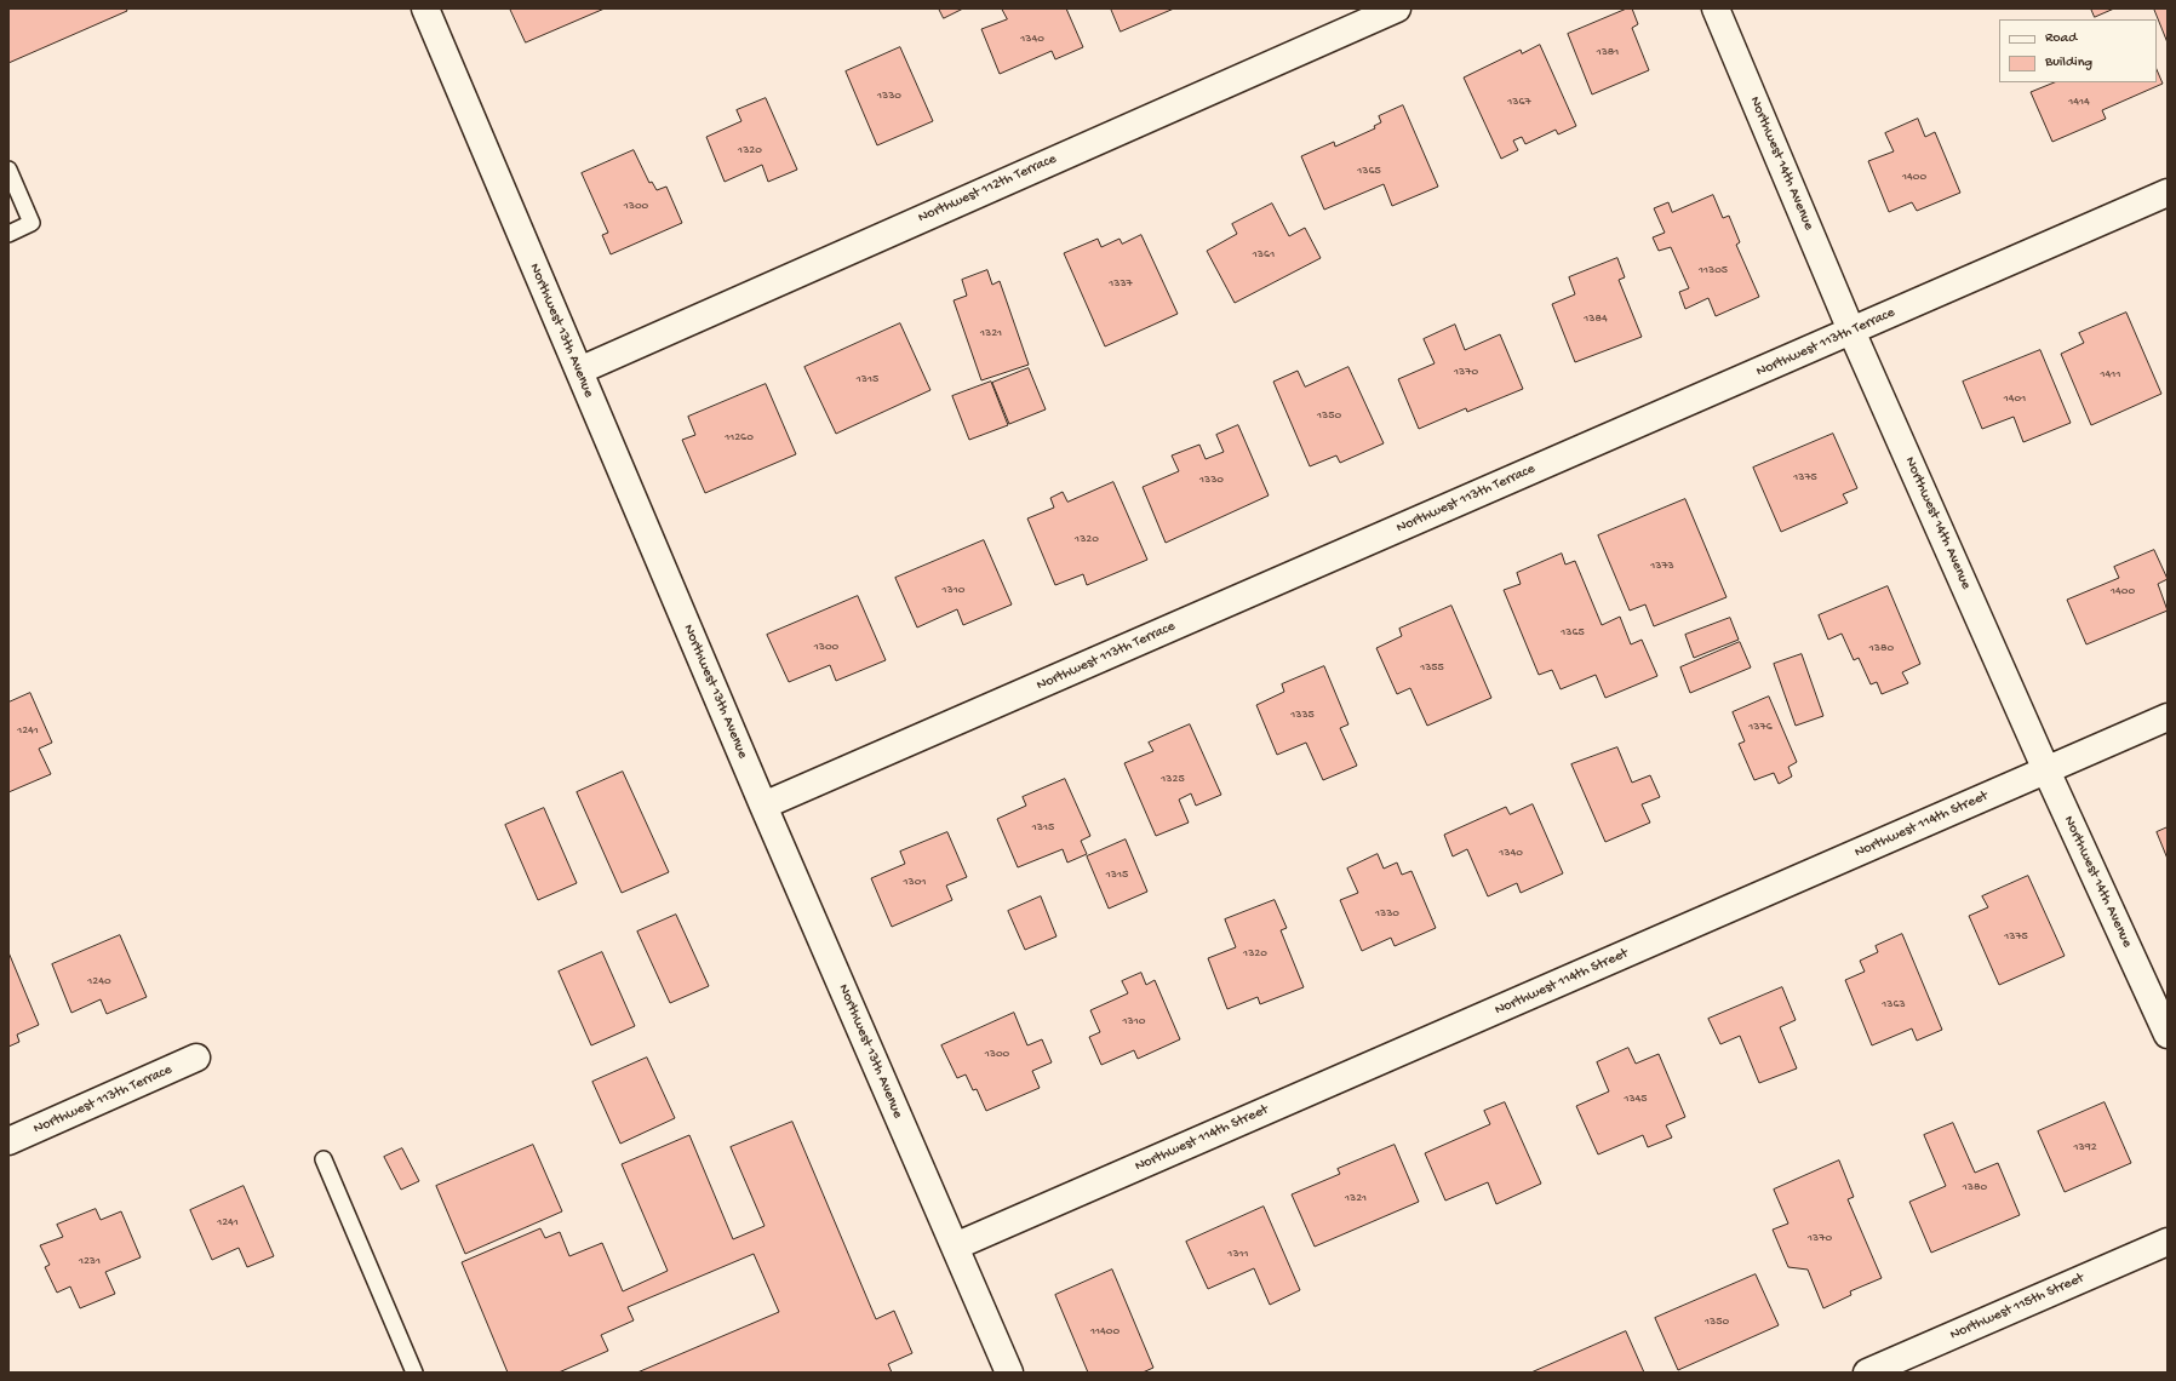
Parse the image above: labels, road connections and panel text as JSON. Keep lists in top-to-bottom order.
{
  "streets": {
    "street": [
      "Northwest 14th Avenue",
      "Northwest 112th Terrace",
      "Northwest 13th Avenue",
      "Northwest 113th Terrace",
      "Northwest 114th Street",
      "Northwest 115th Street"
    ]
  },
  "crossings": [
    ["Northwest 14th Avenue", "Northwest 113th Terrace"],
    ["Northwest 14th Avenue", "Northwest 114th Street"],
    ["Northwest 112th Terrace", "Northwest 13th Avenue"],
    ["Northwest 13th Avenue", "Northwest 113th Terrace"],
    ["Northwest 13th Avenue", "Northwest 114th Street"]
  ],
  "house_numbers": [
    "1340",
    "1381",
    "1330",
    "1367",
    "1414",
    "1320",
    "1365",
    "1400",
    "1300",
    "1361",
    "11305",
    "1337",
    "1384",
    "1321",
    "1370",
    "1411",
    "1315",
    "1401",
    "1350",
    "11260",
    "1375",
    "1330",
    "1320",
    "1373",
    "1310",
    "1400",
    "1365",
    "1300",
    "1380",
    "1355",
    "1335",
    "1376",
    "1241",
    "1325",
    "1315",
    "1340",
    "1315",
    "1301",
    "1330",
    "1375",
    "1320",
    "1240",
    "1363",
    "1310",
    "1300",
    "1345",
    "1392",
    "1380",
    "1321",
    "1241",
    "1370",
    "1311",
    "1231",
    "1350",
    "11400"
  ],
  "legend": ["Road", "Building"]
}
